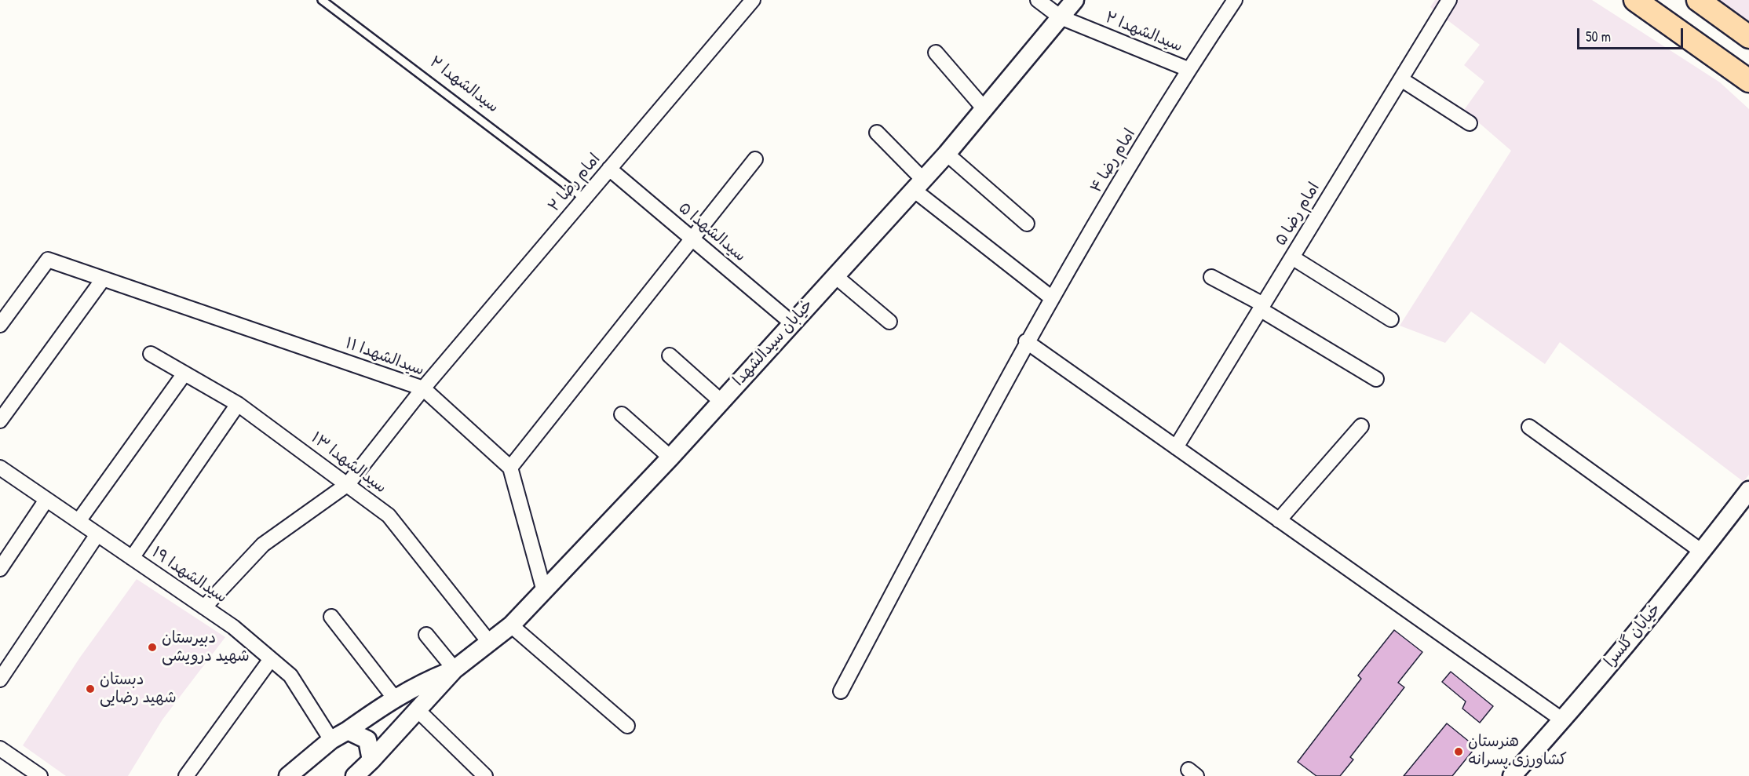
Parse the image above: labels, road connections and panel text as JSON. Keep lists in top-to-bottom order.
{
  "streets": {
    "street": [
      "سیدالشهدا ۲",
      "امام رضا ۴",
      "امام رضا ۲",
      "امام رضا ۵",
      "سیدالشهدا ۵",
      "خیابان سیدالشهدا",
      "سیدالشهدا ۱۱",
      "سیدالشهدا ۱۳",
      "سیدالشهدا ۱۹",
      "خیابان گلسرا"
    ]
  },
  "crossings": [
    ["سیدالشهدا ۲", "امام رضا ۴"],
    ["سیدالشهدا ۲", "امام رضا ۲"],
    ["سیدالشهدا ۲", "خیابان سیدالشهدا"],
    ["امام رضا ۲", "سیدالشهدا ۵"],
    ["امام رضا ۲", "سیدالشهدا ۱۱"],
    ["امام رضا ۲", "سیدالشهدا ۱۳"],
    ["امام رضا ۲", "سیدالشهدا ۱۹"],
    ["سیدالشهدا ۵", "خیابان سیدالشهدا"],
    ["خیابان سیدالشهدا", "سیدالشهدا ۱۳"]
  ],
  "places": ["دبیرستان شهید درویشی", "دبستان شهید رضایی", "هنرستان کشاورزی پسرانه"],
  "scale_bar": "50 m"
}
